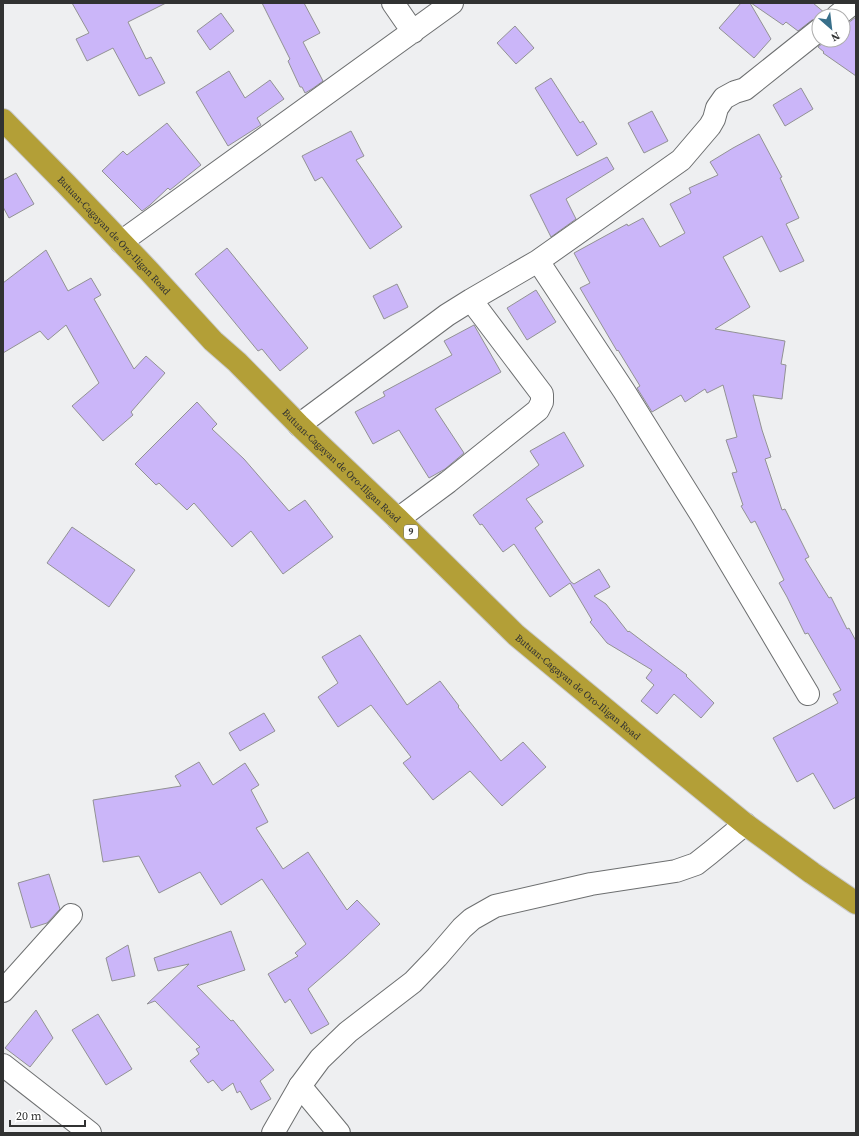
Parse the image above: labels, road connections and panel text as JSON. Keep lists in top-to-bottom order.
{
  "streets": {
    "highway": ["Butuan-Cagayan de Oro-Iligan Road", "9"]
  },
  "scale_bar": "20 m",
  "north": "bottom right"
}
